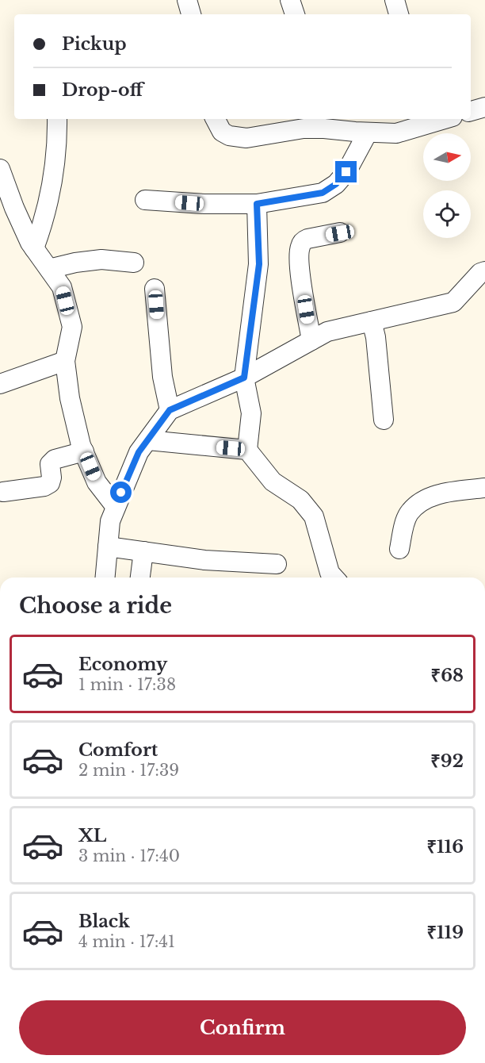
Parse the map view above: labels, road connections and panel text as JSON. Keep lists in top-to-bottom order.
{
  "north": "right",
  "page": {
    "banner": ["Pickup", "Drop-off"],
    "heading": "Choose a ride",
    "list": [
      {
        "name": "Economy",
        "note": "1 min · 17:38",
        "value": "₹68"
      },
      {
        "name": "Comfort",
        "note": "2 min · 17:39",
        "value": "₹92"
      },
      {
        "name": "XL",
        "note": "3 min · 17:40",
        "value": "₹116"
      },
      {
        "name": "Black",
        "note": "4 min · 17:41",
        "value": "₹119"
      }
    ],
    "buttons": "Confirm"
  }
}
